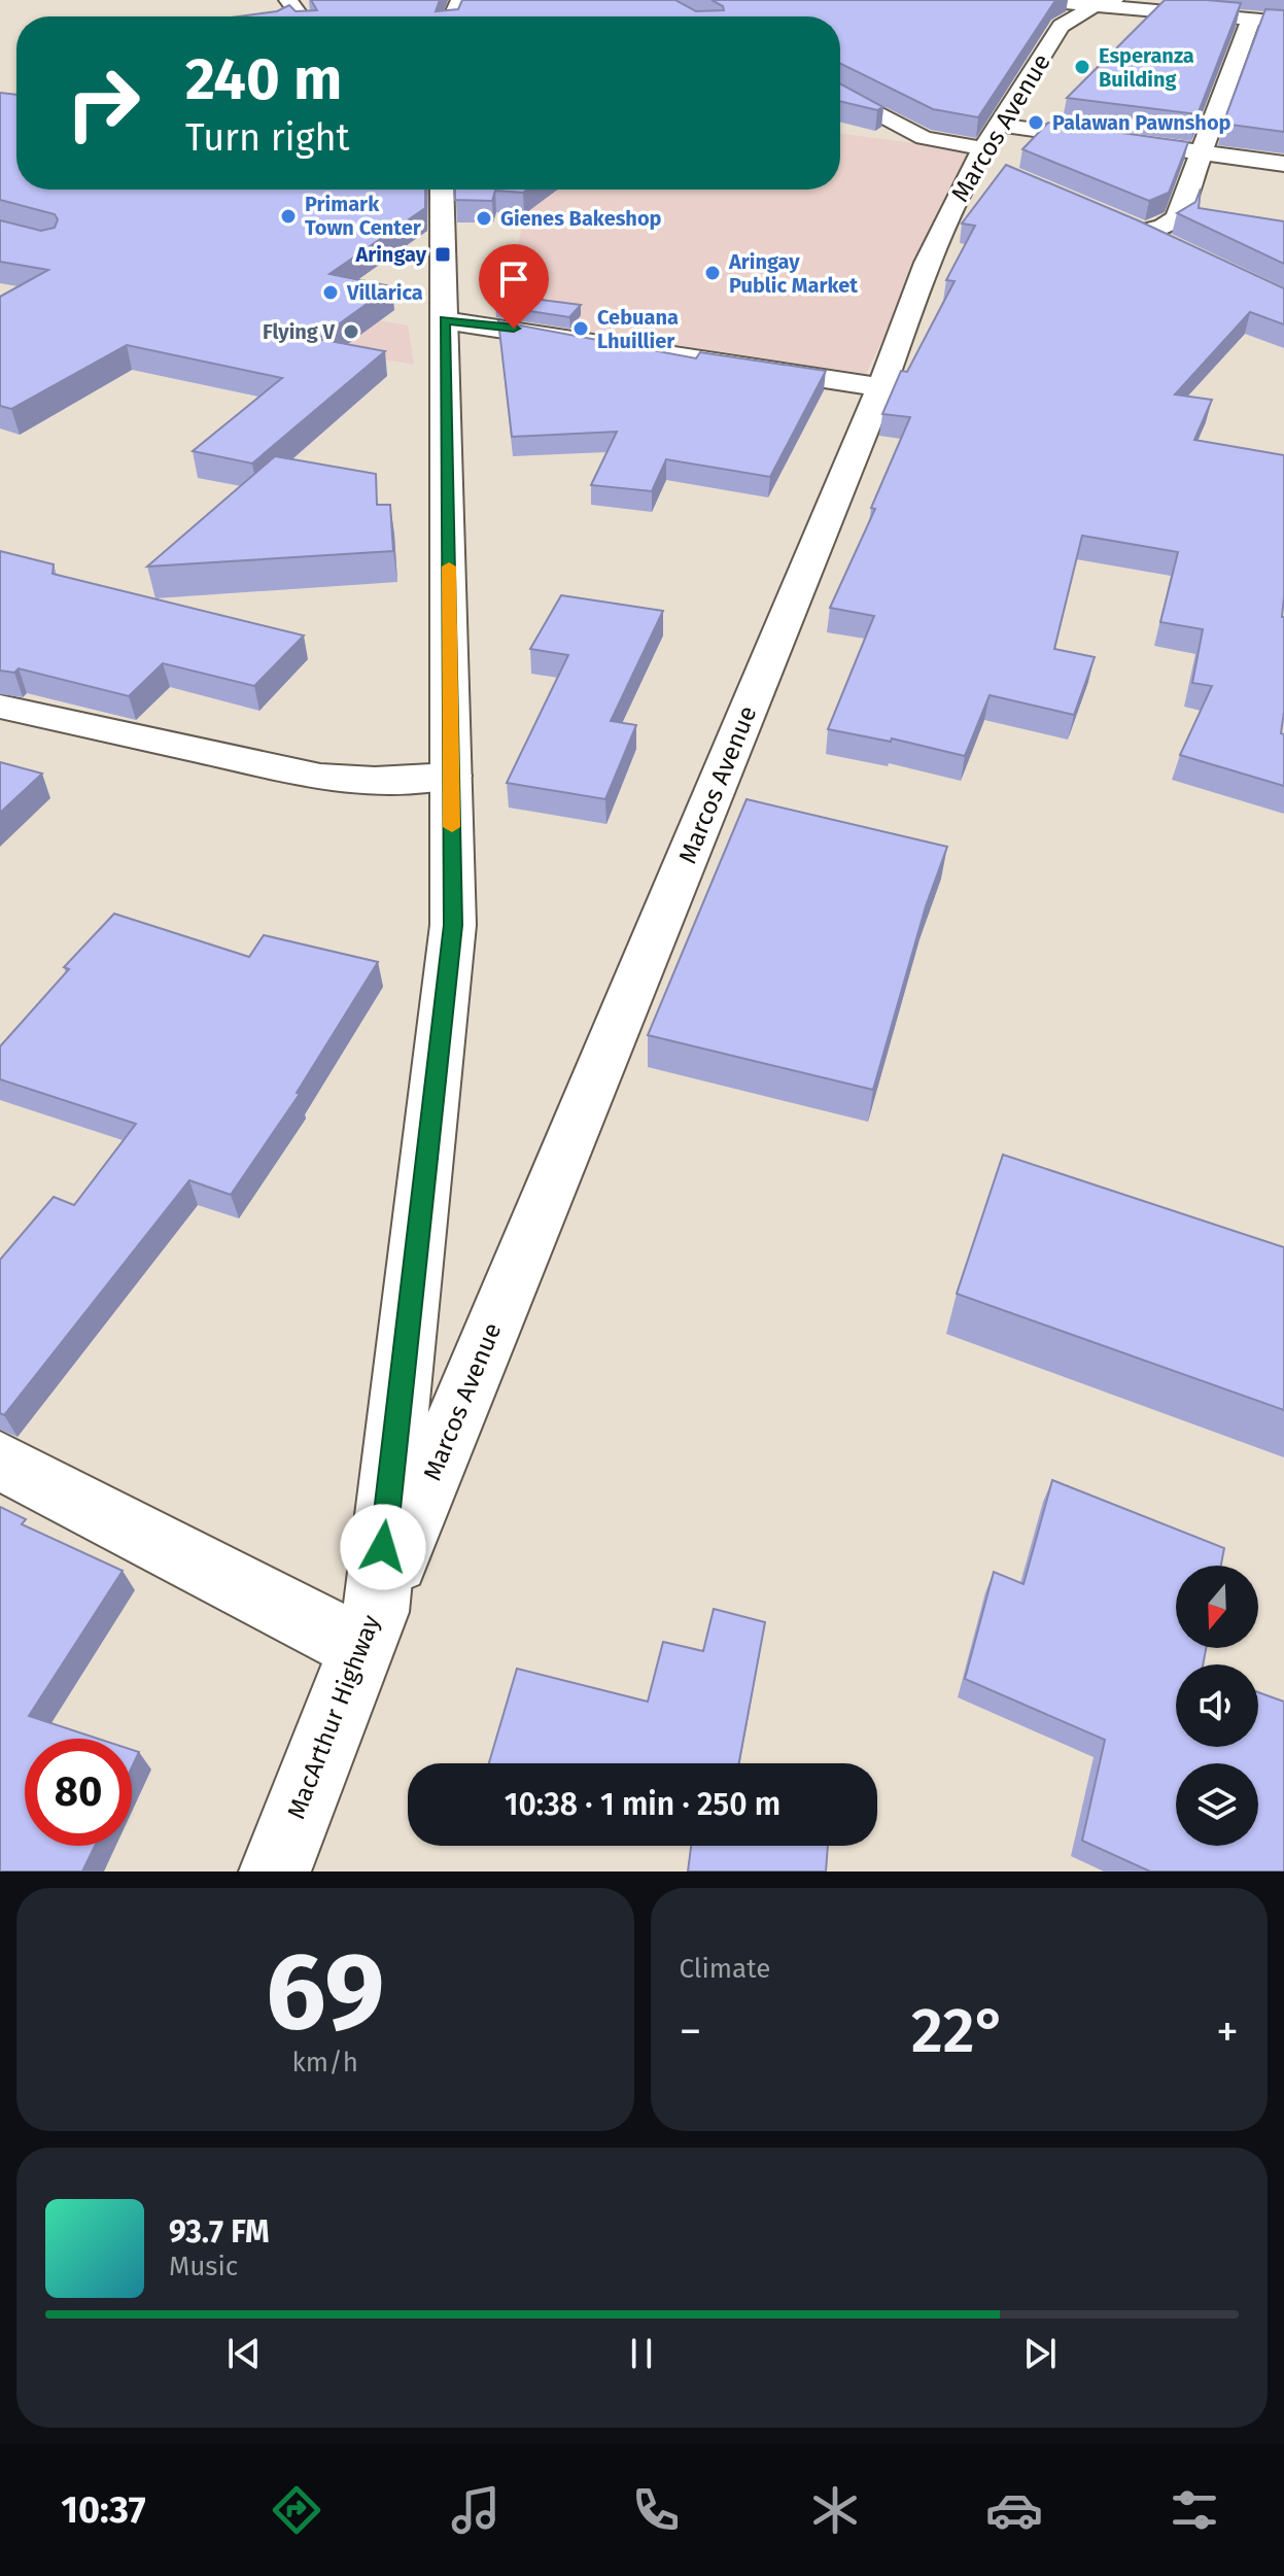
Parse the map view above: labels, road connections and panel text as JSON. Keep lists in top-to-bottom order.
{
  "streets": {
    "main road": ["Marcos Avenue", "MacArthur Highway"]
  },
  "crossings": [
    ["Marcos Avenue", "MacArthur Highway"]
  ],
  "places": {
    "other": [
      "Esperanza Building",
      "Palawan Pawnshop",
      "Primark Town Center",
      "Gienes Bakeshop",
      "Aringay Public Market",
      "Villarica",
      "Cebuana Lhuillier",
      "Flying V"
    ],
    "transit": ["Aringay"]
  },
  "north": "bottom",
  "page": {
    "turn": ["240 m", "Turn right"],
    "limit": "80",
    "trip": "10:38 · 1 min · 250 m",
    "tile": [
      ["69", "km/h"],
      "Climate"
    ],
    "heat": ["−", "22°", "+"],
    "song": ["93.7 FM", "Music"],
    "tabs": "10:37"
  }
}
